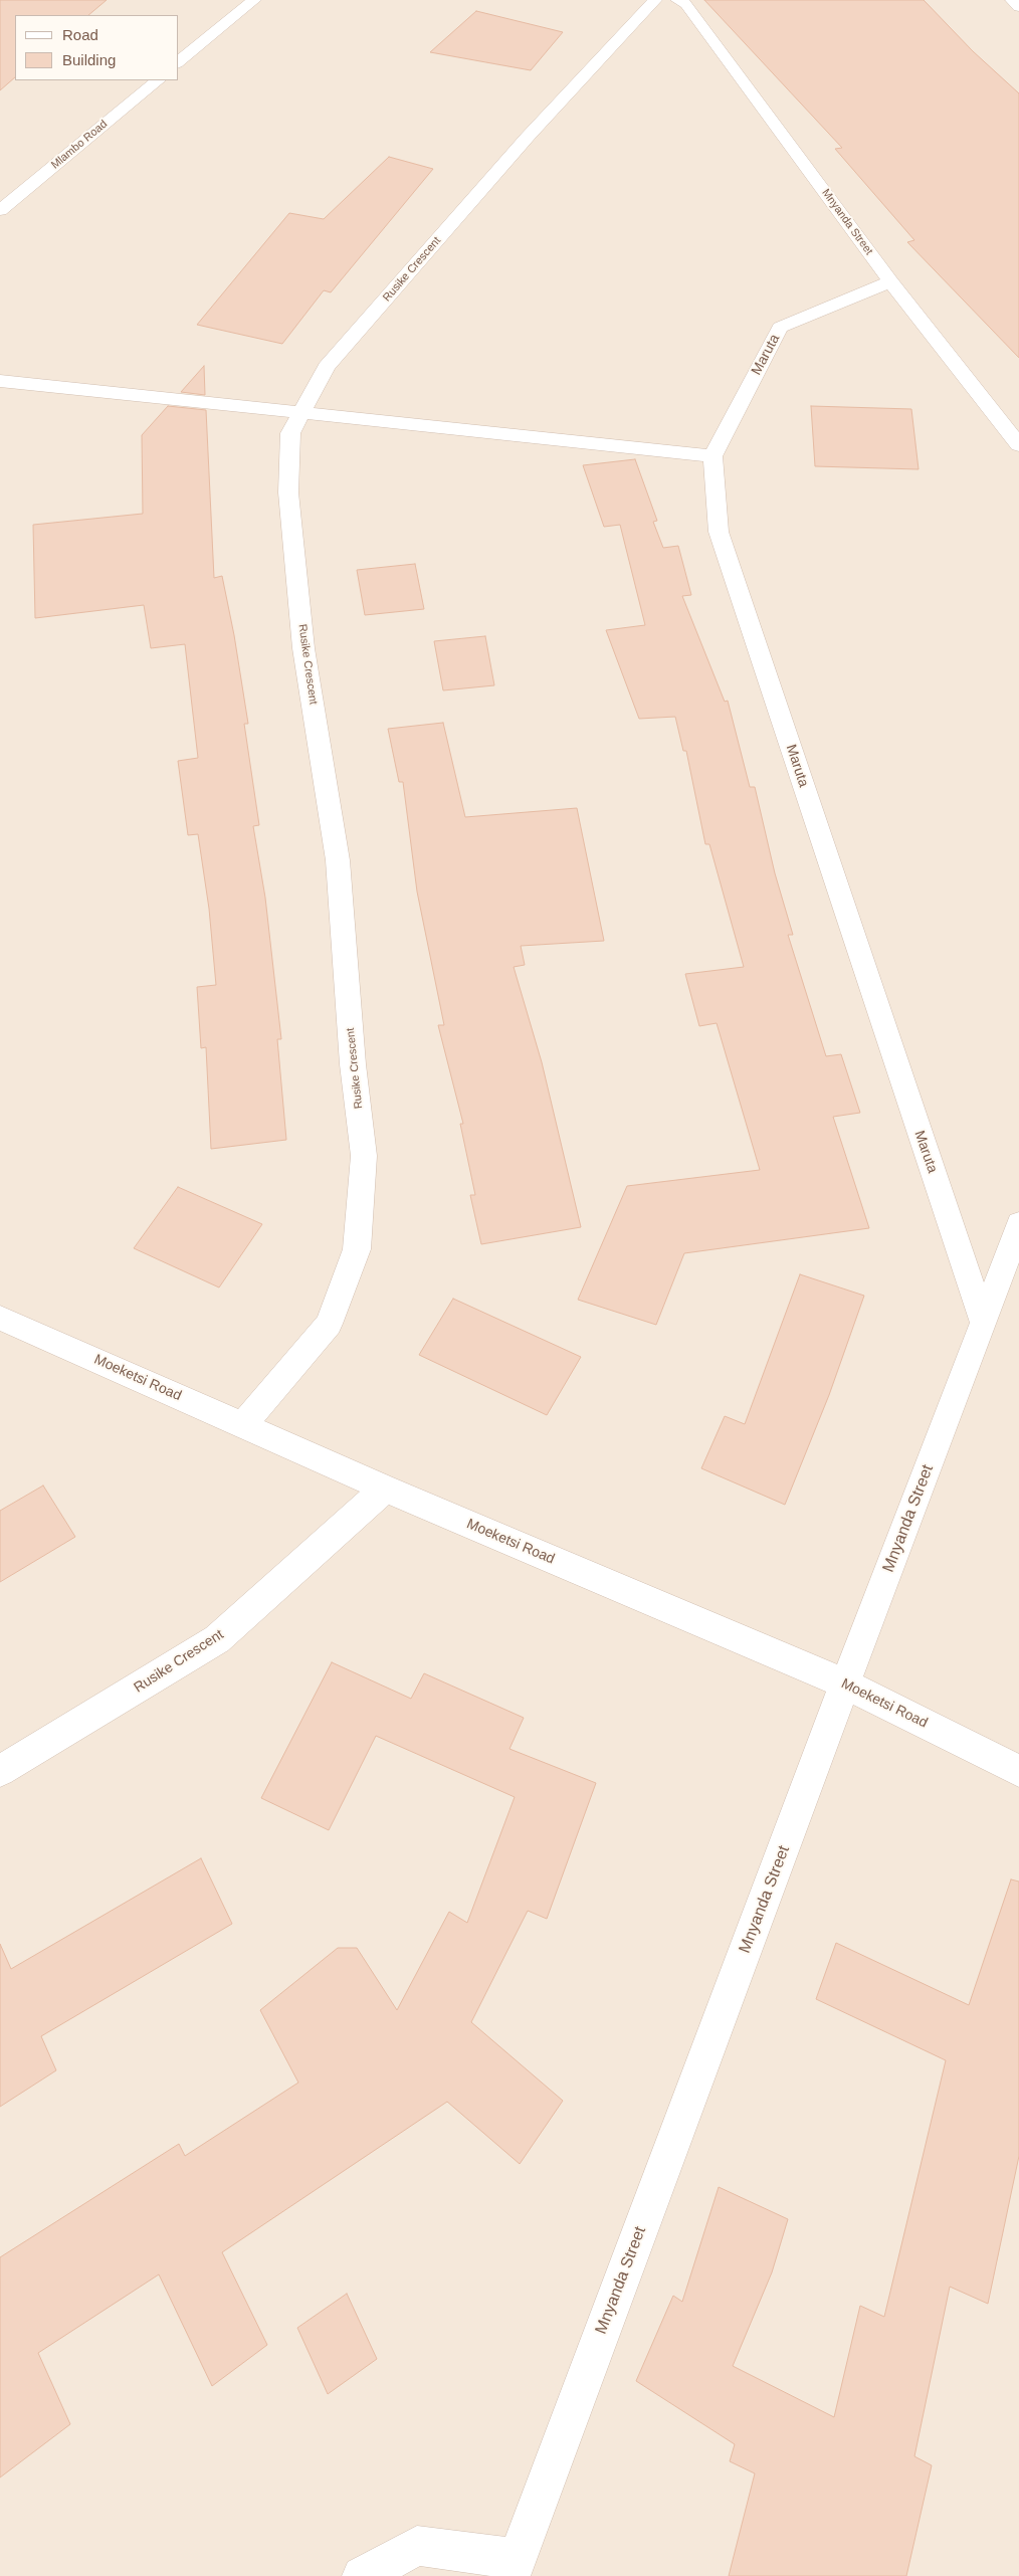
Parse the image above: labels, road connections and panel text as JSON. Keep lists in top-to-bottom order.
{
  "streets": {
    "street": [
      "Mlambo Road",
      "Mnyanda Street",
      "Rusike Crescent",
      "Maruta",
      "Moeketsi Road"
    ]
  },
  "crossings": [
    ["Mnyanda Street", "Maruta"],
    ["Mnyanda Street", "Moeketsi Road"],
    ["Rusike Crescent", "Moeketsi Road"]
  ],
  "legend": ["Road", "Building"]
}
